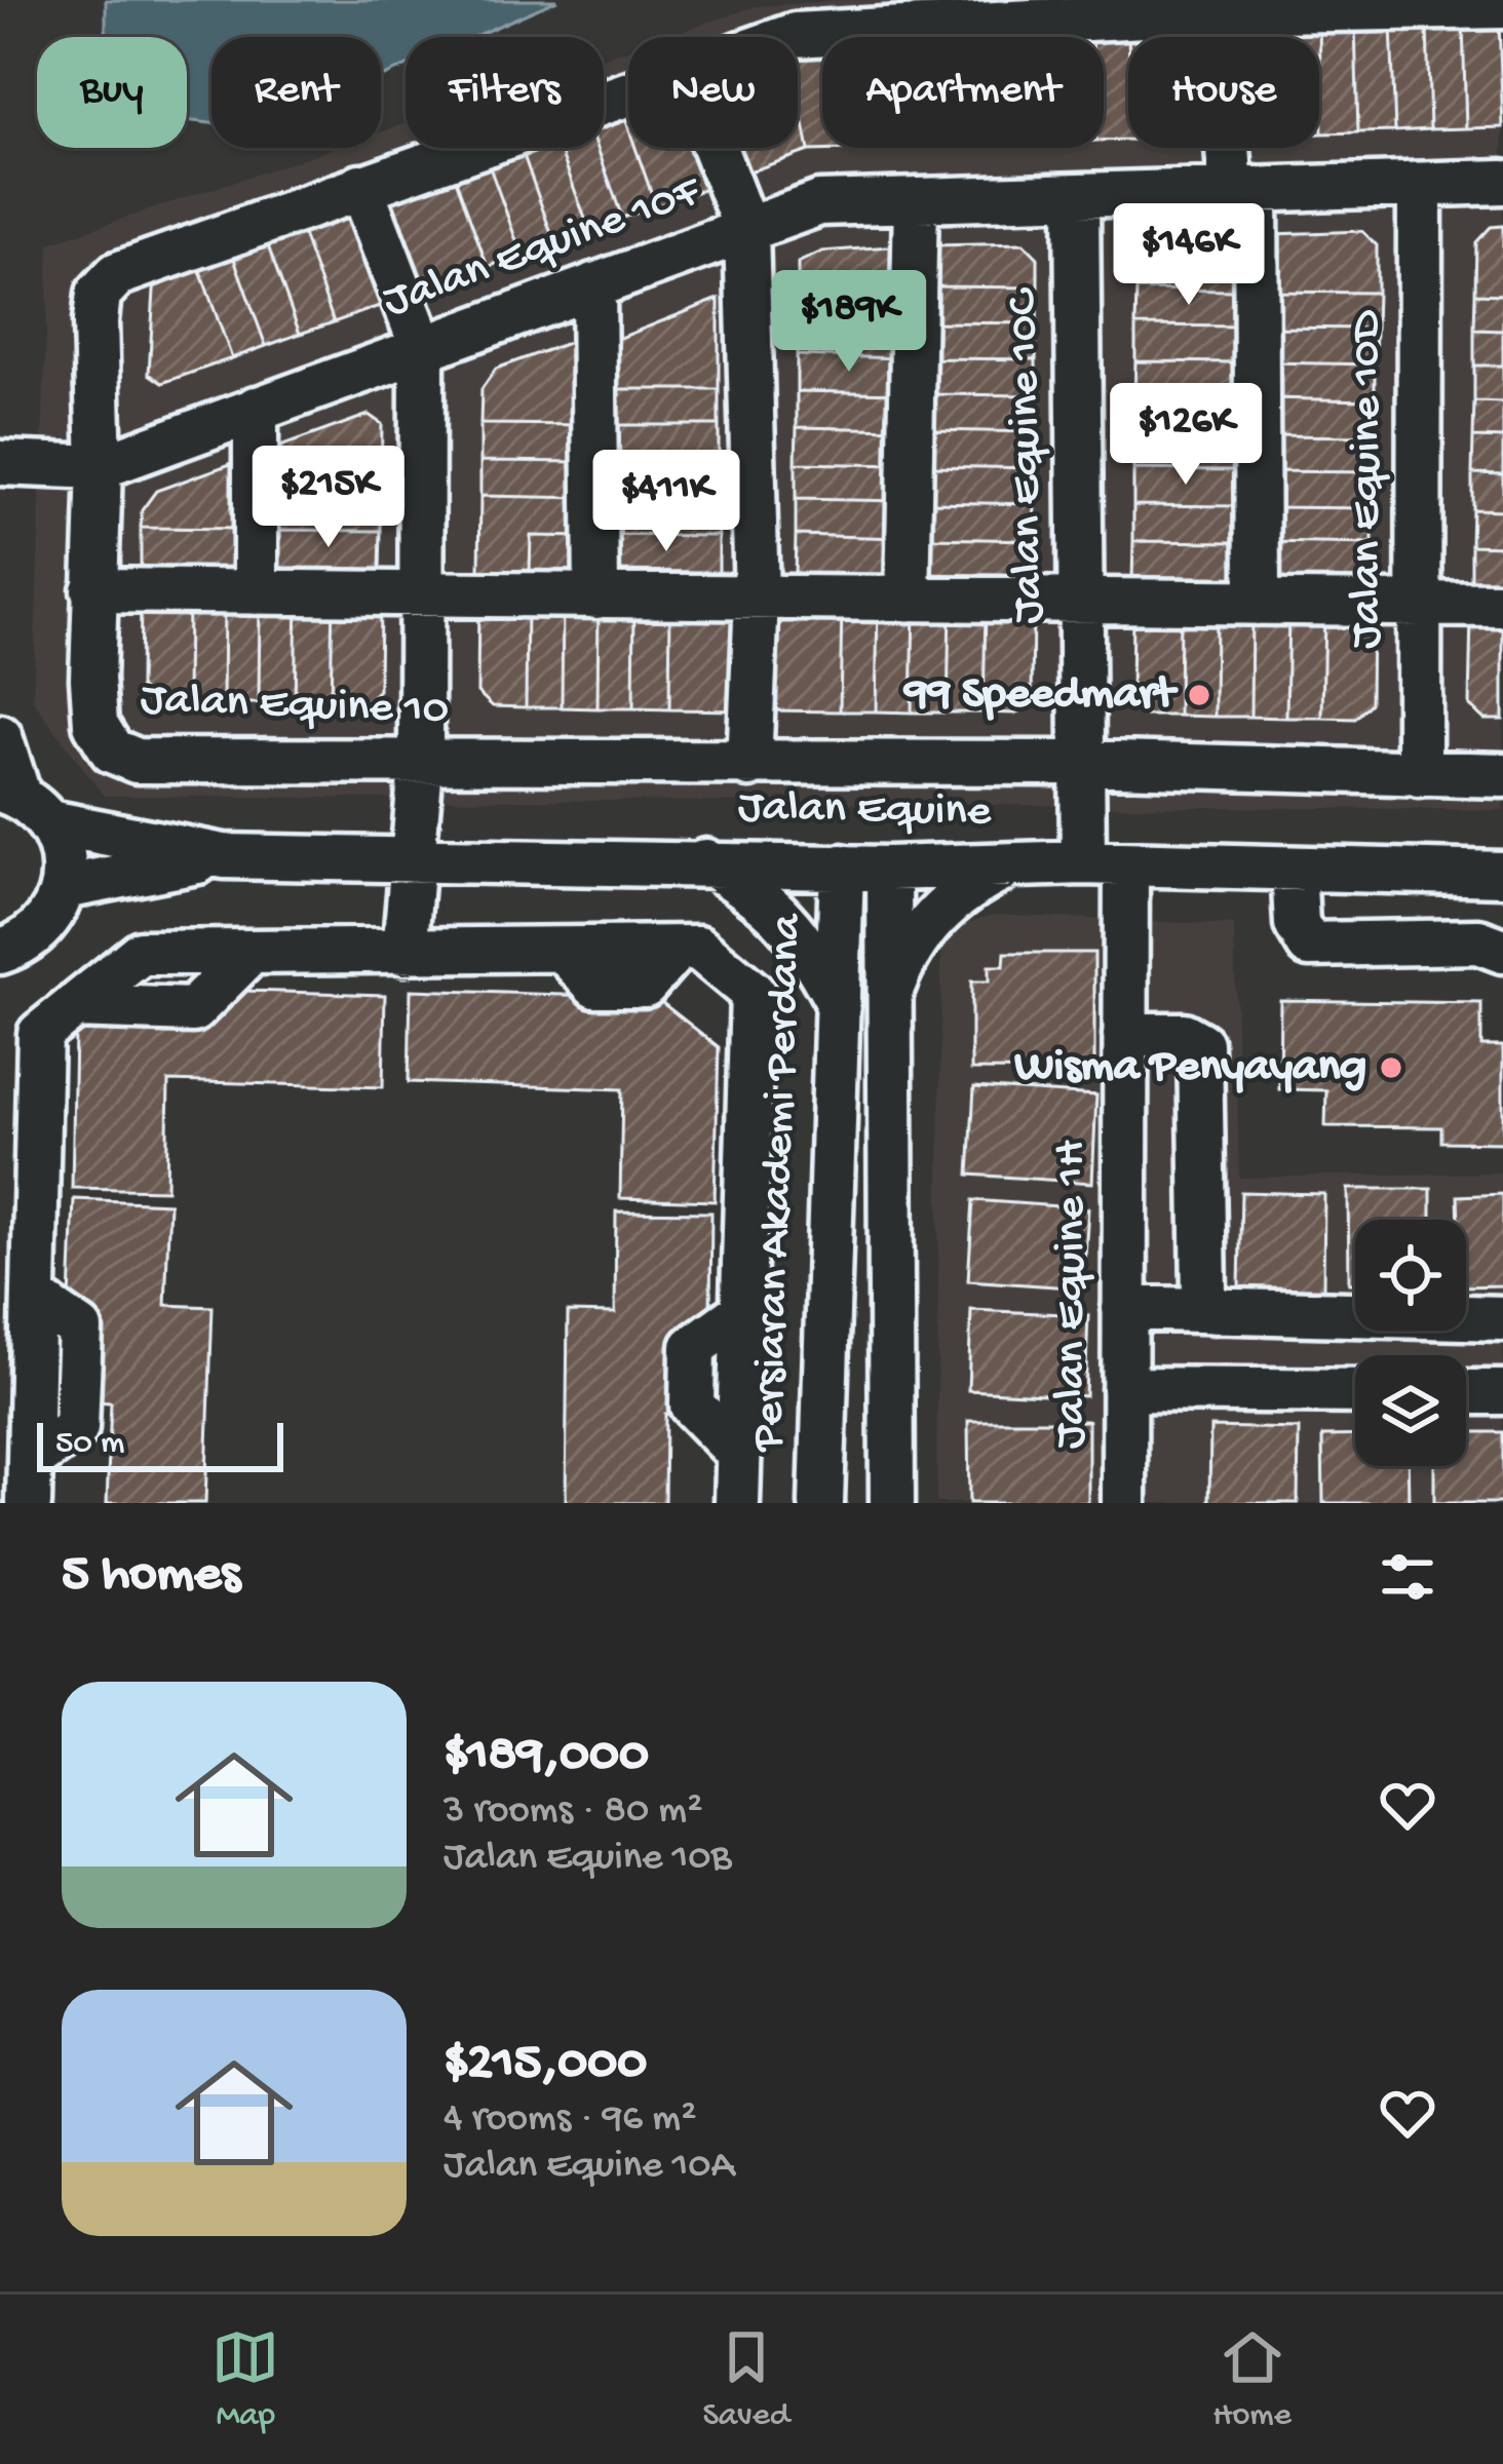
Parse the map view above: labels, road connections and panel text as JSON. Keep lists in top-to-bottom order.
{
  "streets": {
    "street": [
      "Jalan Equine 10F",
      "Jalan Equine 10C",
      "Jalan Equine 10D",
      "Jalan Equine 10",
      "Jalan Equine",
      "Persiaran Akademi Perdana",
      "Jalan Equine 1H"
    ]
  },
  "crossings": [
    ["Jalan Equine 10F", "Jalan Equine 10C"],
    ["Jalan Equine 10F", "Jalan Equine 10D"],
    ["Jalan Equine 10F", "Jalan Equine 10"],
    ["Jalan Equine 10C", "Jalan Equine 10"],
    ["Jalan Equine 10C", "Jalan Equine"],
    ["Jalan Equine 10C", "Jalan Equine 1H"],
    ["Jalan Equine 10D", "Jalan Equine 10"],
    ["Jalan Equine", "Persiaran Akademi Perdana"],
    ["Jalan Equine", "Jalan Equine 1H"]
  ],
  "places": ["99 Speedmart", "Wisma Penyayang"],
  "scale_bar": "50 m",
  "page": {
    "chip": [
      "Buy",
      "Rent",
      "Filters",
      "New",
      "Apartment",
      "House"
    ],
    "price": [
      "$146K",
      "$189K",
      "$126K",
      "$215K",
      "$411K"
    ],
    "scale": "50 m",
    "heading": "5 homes",
    "list": [
      {
        "name": "$189,000",
        "note": "3 rooms · 80 m² · Jalan Equine 10B"
      },
      {
        "name": "$215,000",
        "note": "4 rooms · 96 m² · Jalan Equine 10A"
      }
    ],
    "tabs": ["Map", "Saved", "Home"]
  }
}
